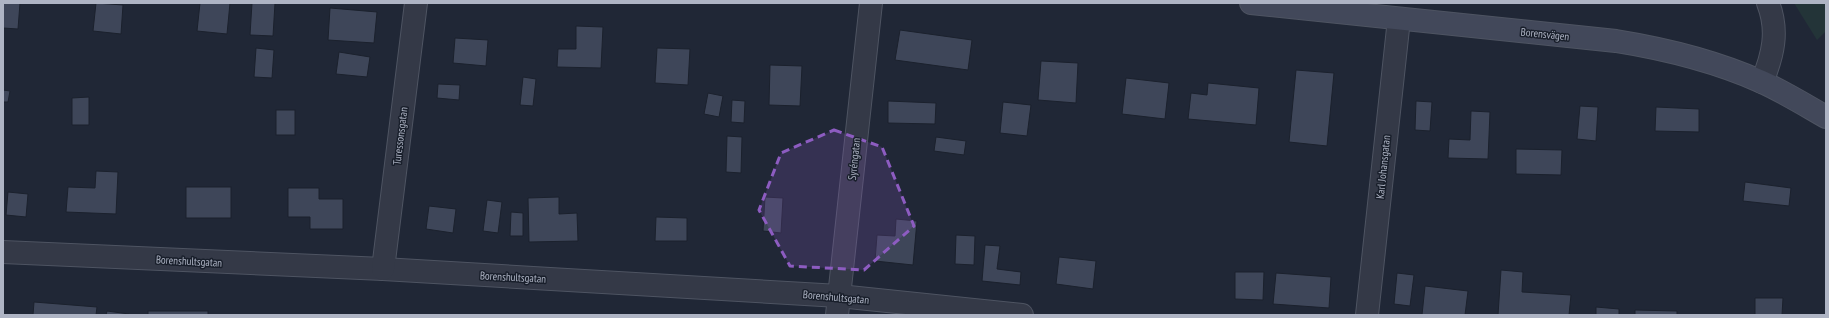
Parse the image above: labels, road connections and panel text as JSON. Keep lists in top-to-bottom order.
{
  "streets": {
    "street": [
      "Borensvägen",
      "Turessonsgatan",
      "Syréngatan",
      "Karl Johansgatan",
      "Borenshultsgatan"
    ]
  },
  "crossings": [
    ["Borensvägen", "Karl Johansgatan"],
    ["Turessonsgatan", "Borenshultsgatan"],
    ["Syréngatan", "Borenshultsgatan"]
  ]
}
